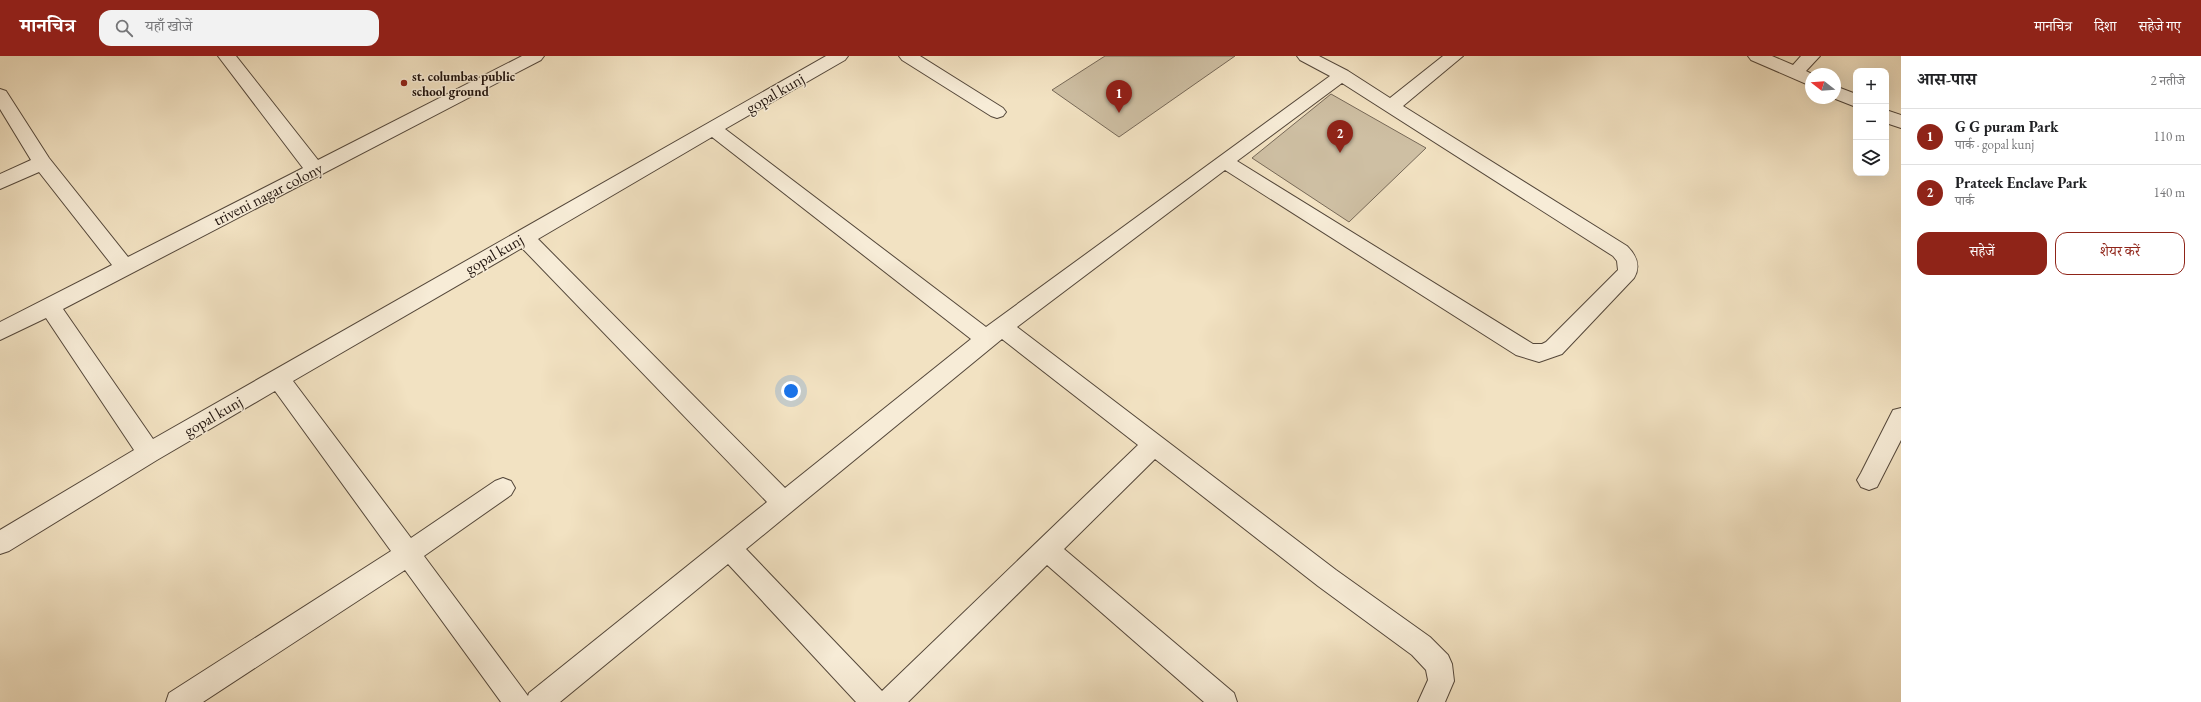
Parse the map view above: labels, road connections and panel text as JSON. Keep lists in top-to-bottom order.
{
  "streets": {
    "street": ["gopal kunj", "triveni nagar colony"]
  },
  "places": ["st. columbas public school ground"],
  "north": "left",
  "page": {
    "header": "मानचित्र",
    "search": "यहाँ खोजें",
    "nav": ["मानचित्र", "दिशा", "सहेजे गए"],
    "heading": ["आस-पास", "2 नतीजे"],
    "map_buttons": ["+", "−"],
    "pins": ["1", "2"],
    "list": [
      {
        "mark": "1",
        "name": "G G puram Park",
        "note": "पार्क · gopal kunj",
        "value": "110 m"
      },
      {
        "mark": "2",
        "name": "Prateek Enclave Park",
        "note": "पार्क",
        "value": "140 m"
      }
    ],
    "buttons": ["सहेजें", "शेयर करें"]
  }
}
